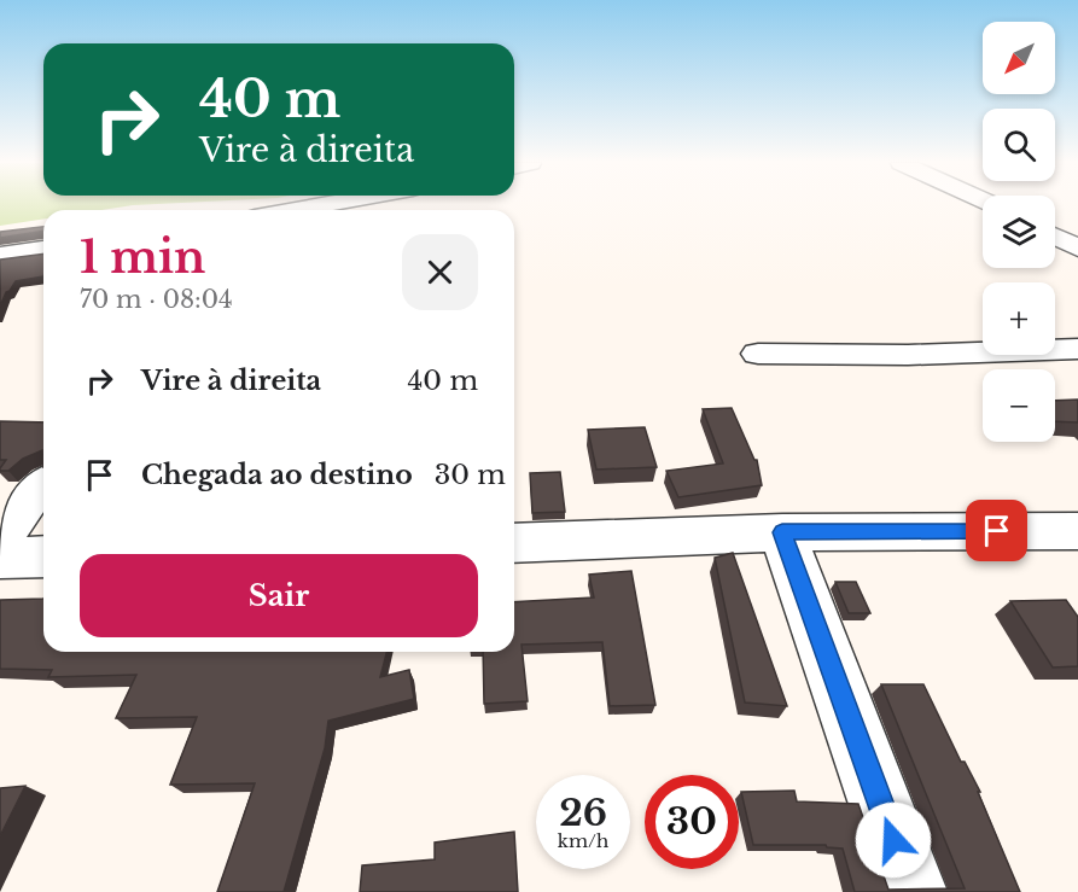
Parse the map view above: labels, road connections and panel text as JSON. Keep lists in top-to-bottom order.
{
  "north": "bottom left",
  "page": {
    "map_buttons": ["+", "−"],
    "turn": ["40 m", "Vire à direita"],
    "heading": ["1 min", "70 m · 08:04"],
    "list": [
      {
        "name": "Vire à direita",
        "value": "40 m"
      },
      {
        "name": "Chegada ao destino",
        "value": "30 m"
      }
    ],
    "buttons": "Sair",
    "speed": "26 km/h",
    "limit": "30"
  }
}
